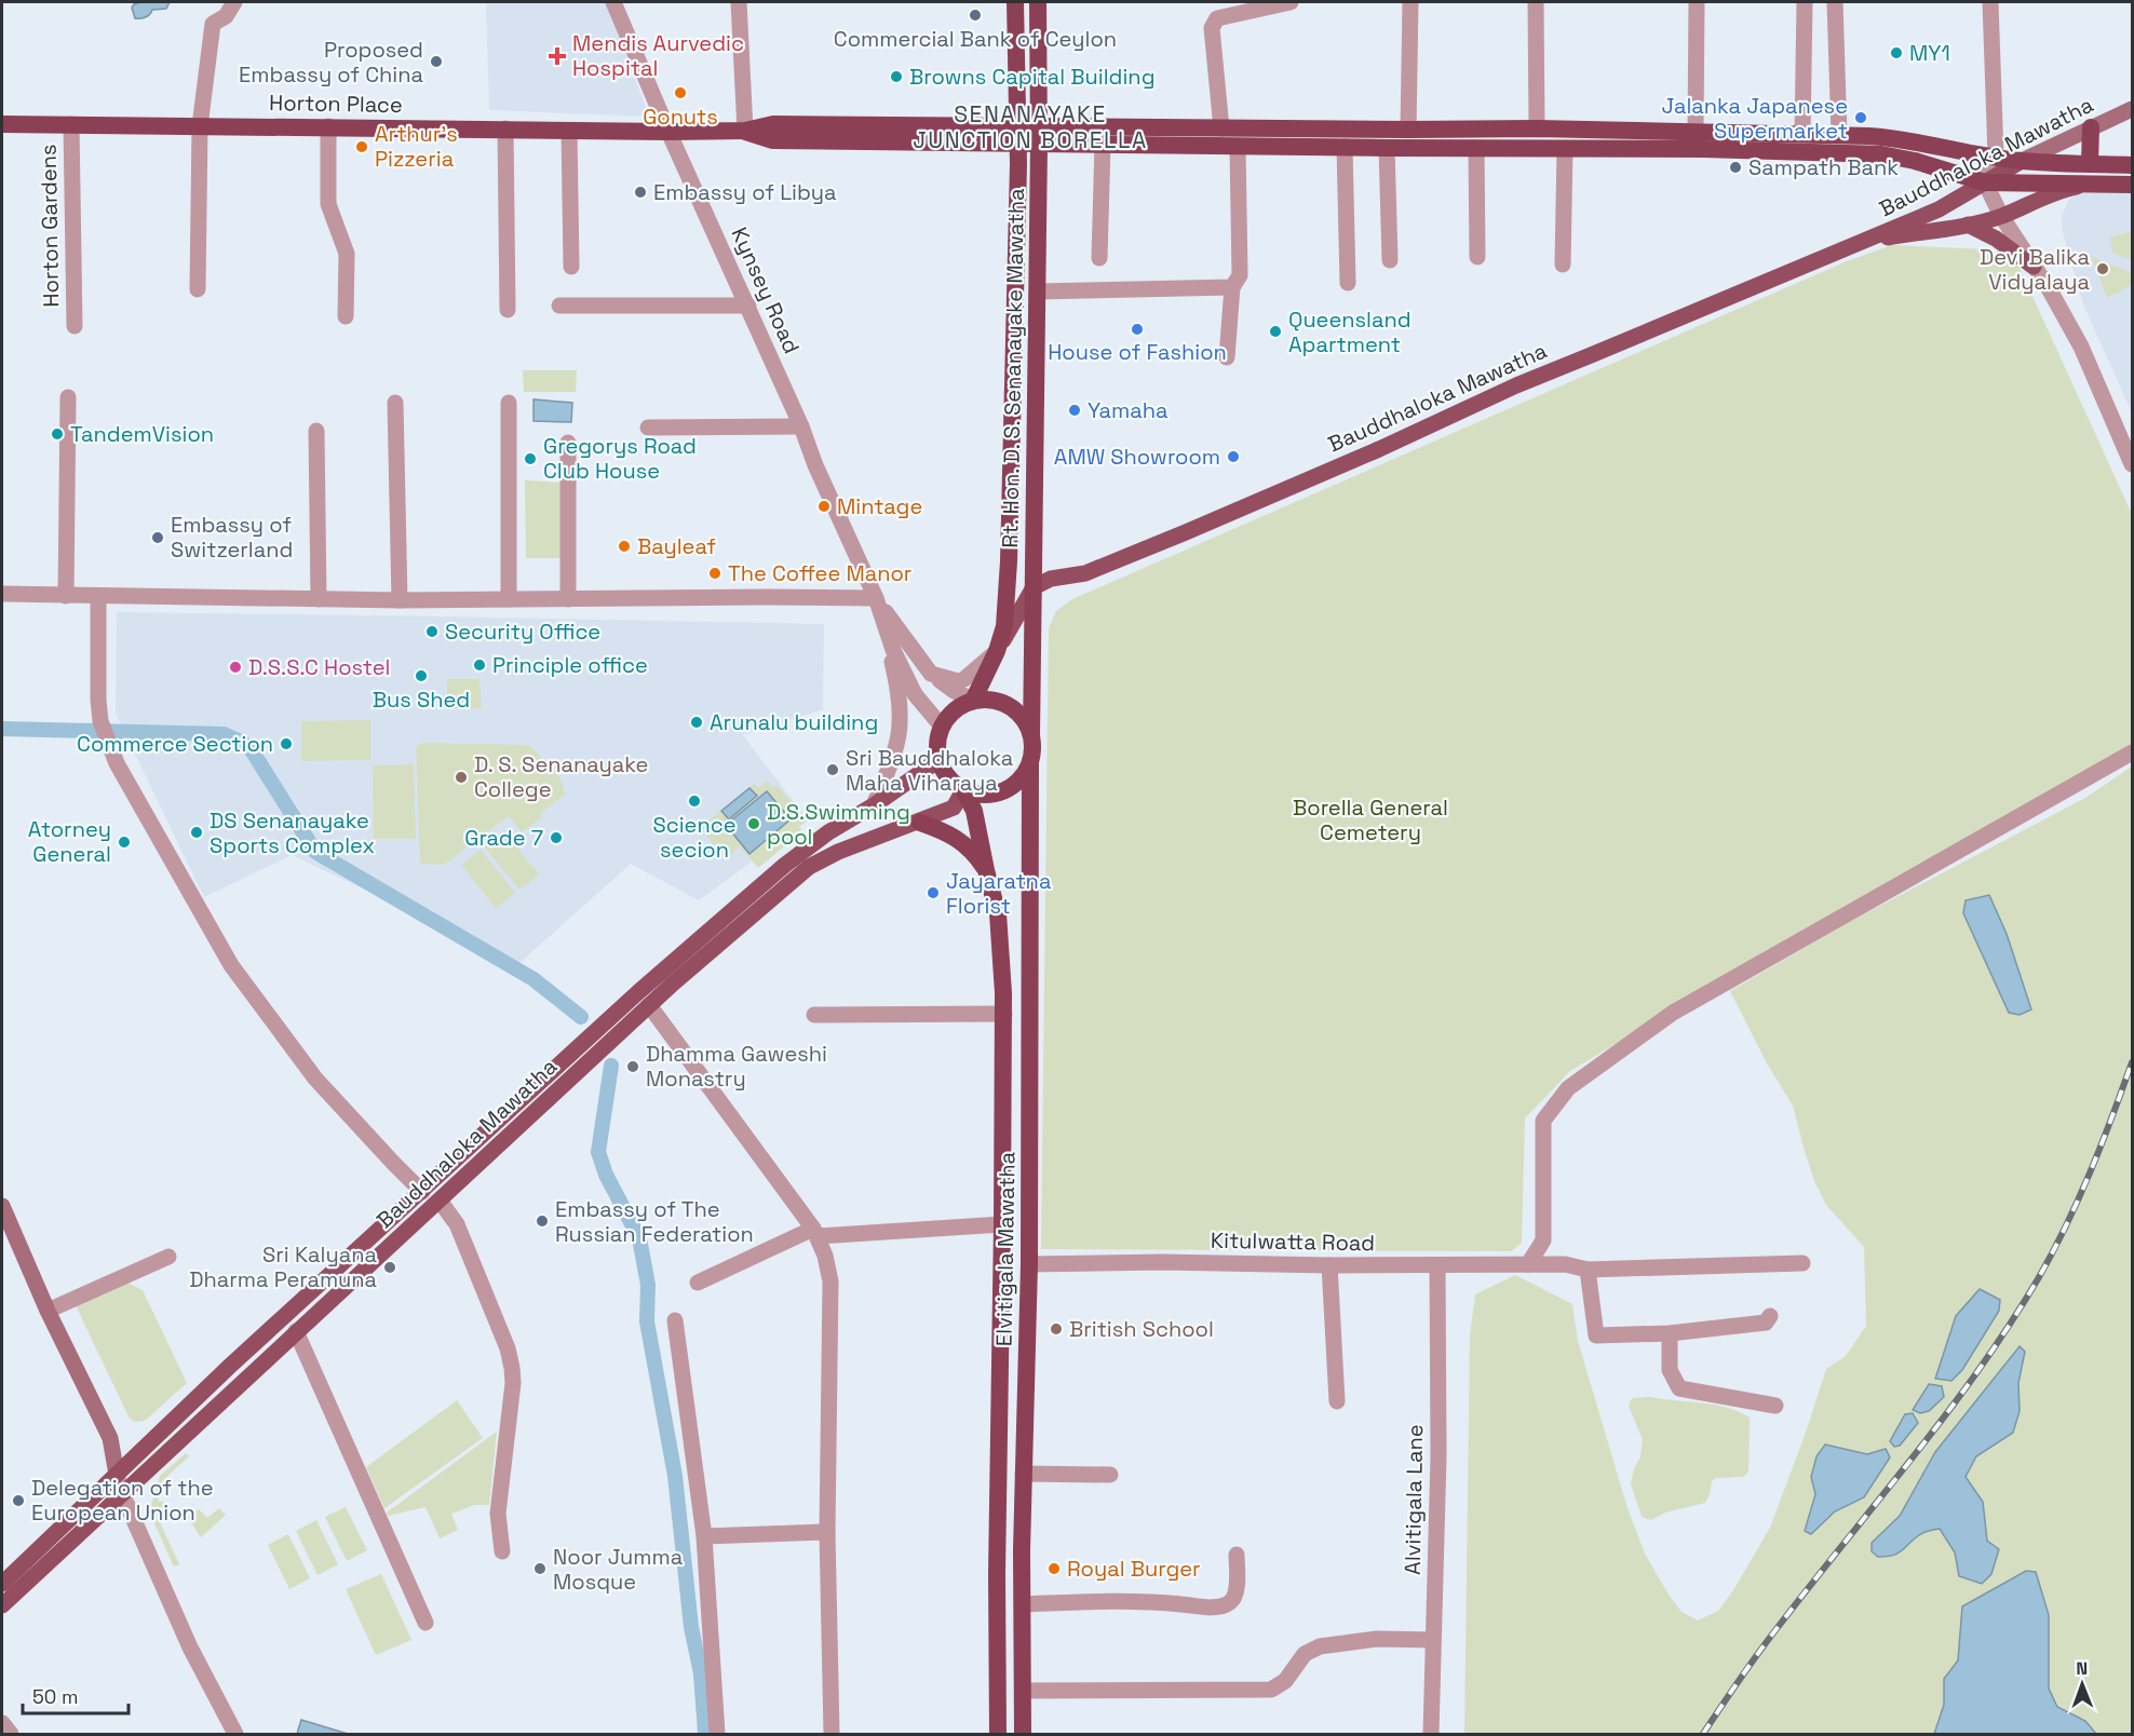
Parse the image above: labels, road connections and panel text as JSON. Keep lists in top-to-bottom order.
{
  "streets": {
    "highway": ["Horton Place", "Rt. Hon. D. S. Senanayake Mawatha", "Elvitigala Mawatha"],
    "main road": ["Bauddhaloka Mawatha"],
    "street": [
      "Horton Gardens",
      "Kynsey Road",
      "Kitulwatta Road",
      "Alvitigala Lane"
    ]
  },
  "crossings": [
    ["Horton Place", "Horton Gardens"],
    ["Horton Place", "Kynsey Road"],
    ["Horton Place", "Rt. Hon. D. S. Senanayake Mawatha"],
    ["Bauddhaloka Mawatha", "Kynsey Road"],
    ["Bauddhaloka Mawatha", "Rt. Hon. D. S. Senanayake Mawatha"],
    ["Bauddhaloka Mawatha", "Elvitigala Mawatha"],
    ["Kynsey Road", "Rt. Hon. D. S. Senanayake Mawatha"],
    ["Kynsey Road", "Elvitigala Mawatha"],
    ["Rt. Hon. D. S. Senanayake Mawatha", "Elvitigala Mawatha"],
    ["Kitulwatta Road", "Elvitigala Mawatha"],
    ["Kitulwatta Road", "Alvitigala Lane"]
  ],
  "districts": ["SENANAYAKE JUNCTION BORELLA"],
  "parks": ["Borella General Cemetery"],
  "places": {
    "other": [
      "Commercial Bank of Ceylon",
      "MY1",
      "Proposed Embassy of China",
      "Browns Capital Building",
      "Gonuts",
      "Jalanka Japanese Supermarket",
      "Arthur's Pizzeria",
      "Sampath Bank",
      "Embassy of Libya",
      "Devi Balika Vidyalaya",
      "House of Fashion",
      "Queensland Apartment",
      "Yamaha",
      "TandemVision",
      "AMW Showroom",
      "Gregorys Road Club House",
      "Mintage",
      "Embassy of Switzerland",
      "Bayleaf",
      "The Coffee Manor",
      "Security Office",
      "Principle office",
      "D.S.S.C Hostel",
      "Bus Shed",
      "Arunalu building",
      "Commerce Section",
      "Sri Bauddhaloka Maha Viharaya",
      "D. S. Senanayake College",
      "Science secion",
      "D.S.Swimming pool",
      "DS Senanayake Sports Complex",
      "Grade 7",
      "Atorney General",
      "Jayaratna Florist",
      "Dhamma Gaweshi Monastry",
      "Embassy of The Russian Federation",
      "Sri Kalyana Dharma Peramuna",
      "British School",
      "Delegation of the European Union",
      "Noor Jumma Mosque",
      "Royal Burger"
    ],
    "health": ["Mendis Aurvedic Hospital"]
  },
  "scale_bar": "50 m",
  "north": "top"
}
